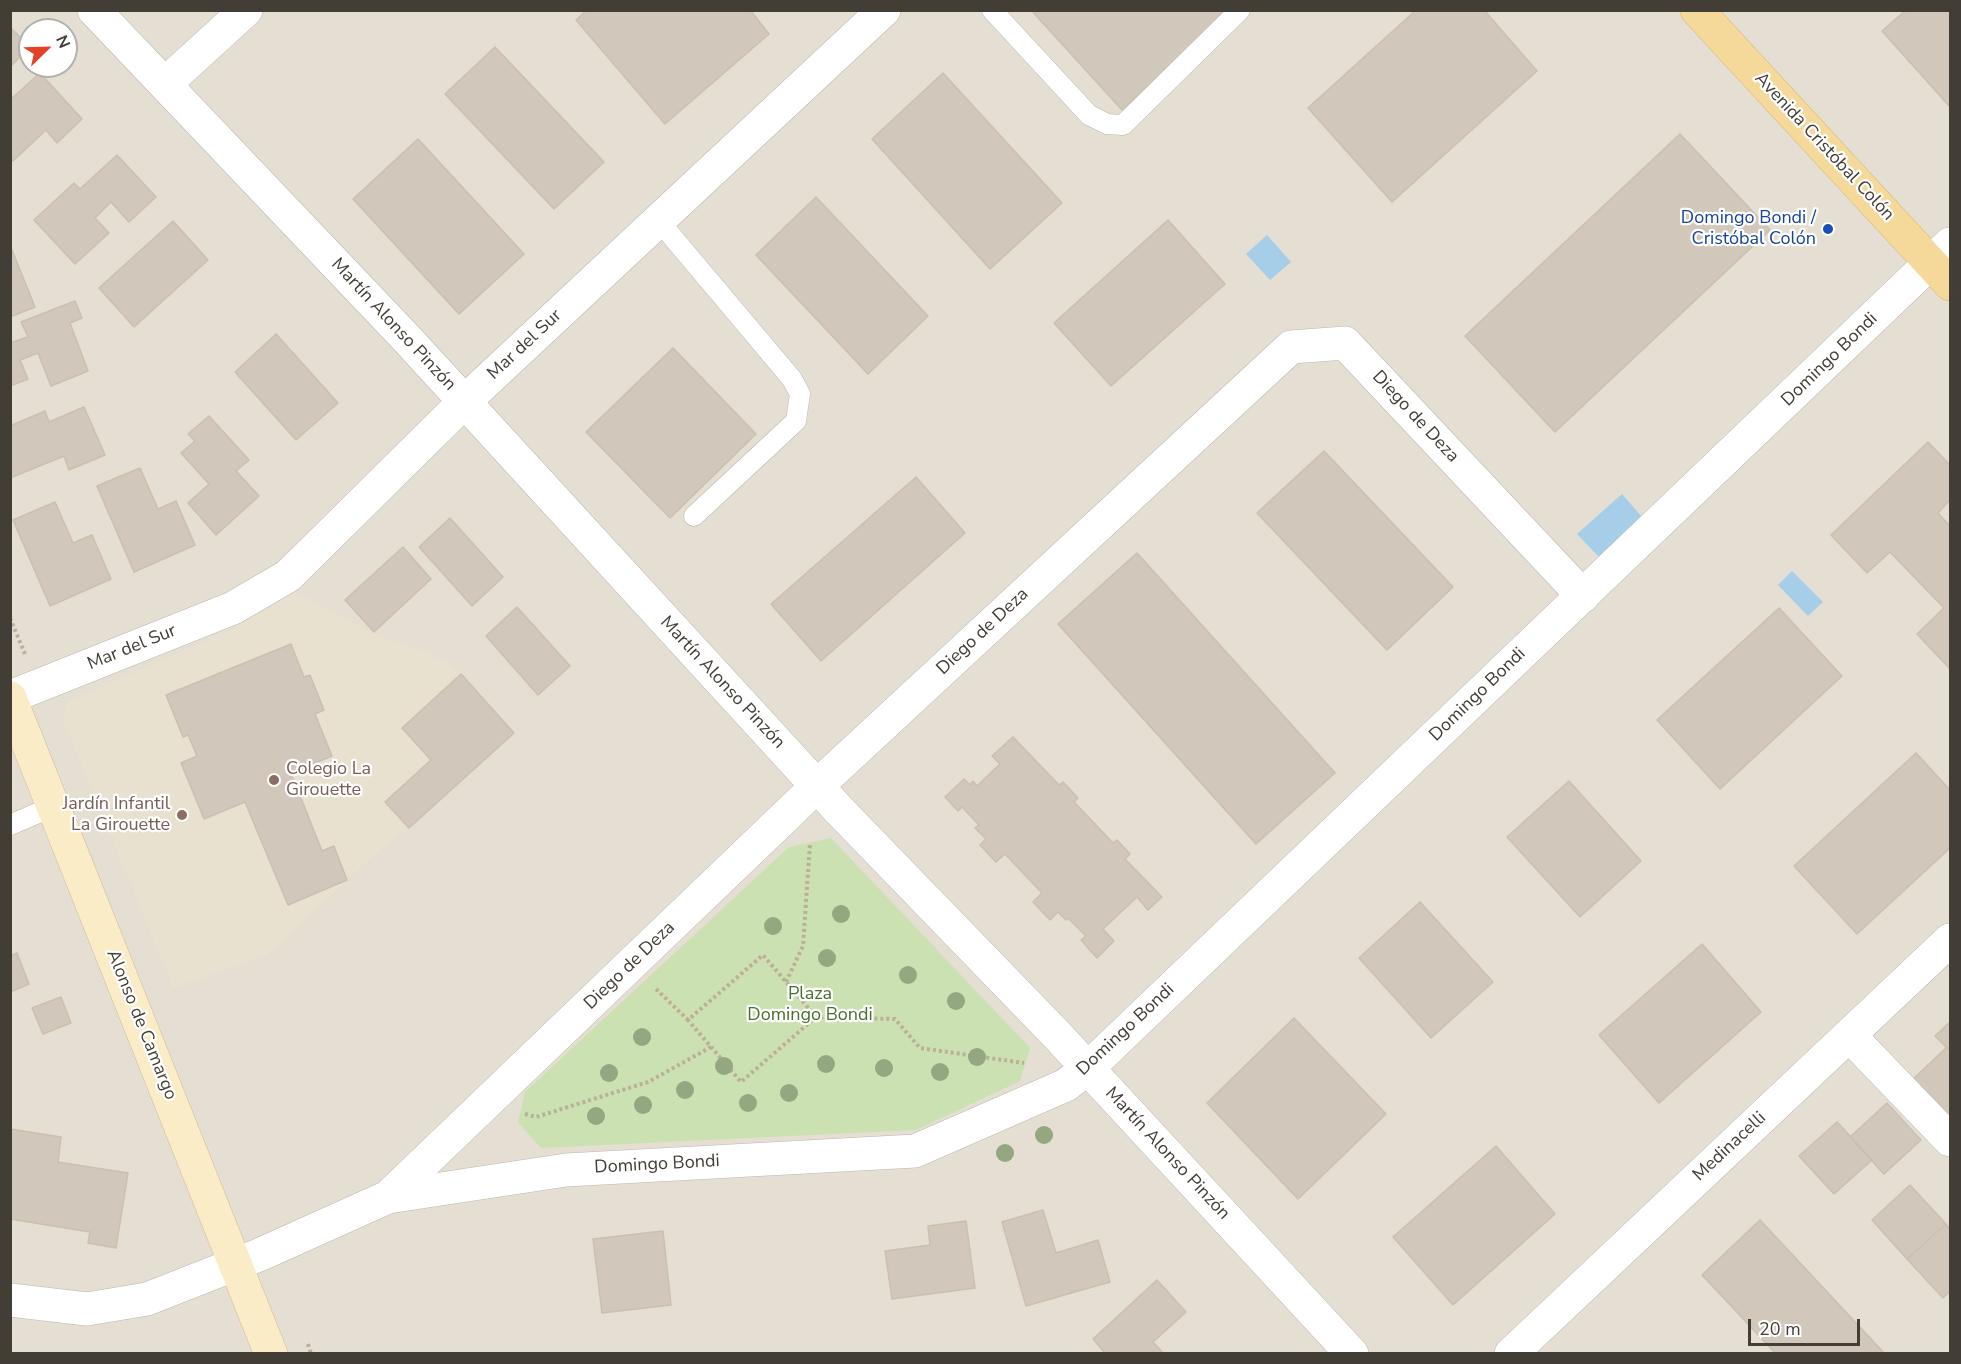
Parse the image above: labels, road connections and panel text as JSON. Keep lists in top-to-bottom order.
{
  "streets": {
    "main road": ["Avenida Cristóbal Colón"],
    "street": [
      "Martín Alonso Pinzón",
      "Mar del Sur",
      "Domingo Bondi",
      "Diego de Deza",
      "Alonso de Camargo",
      "Medinacelli"
    ]
  },
  "crossings": [
    ["Avenida Cristóbal Colón", "Domingo Bondi"],
    ["Martín Alonso Pinzón", "Mar del Sur"],
    ["Martín Alonso Pinzón", "Domingo Bondi"],
    ["Martín Alonso Pinzón", "Diego de Deza"],
    ["Mar del Sur", "Alonso de Camargo"],
    ["Domingo Bondi", "Diego de Deza"],
    ["Domingo Bondi", "Alonso de Camargo"]
  ],
  "parks": ["Plaza Domingo Bondi"],
  "places": ["Domingo Bondi / Cristóbal Colón", "Colegio La Girouette", "Jardín Infantil La Girouette"],
  "scale_bar": "20 m",
  "north": "top right"
}
